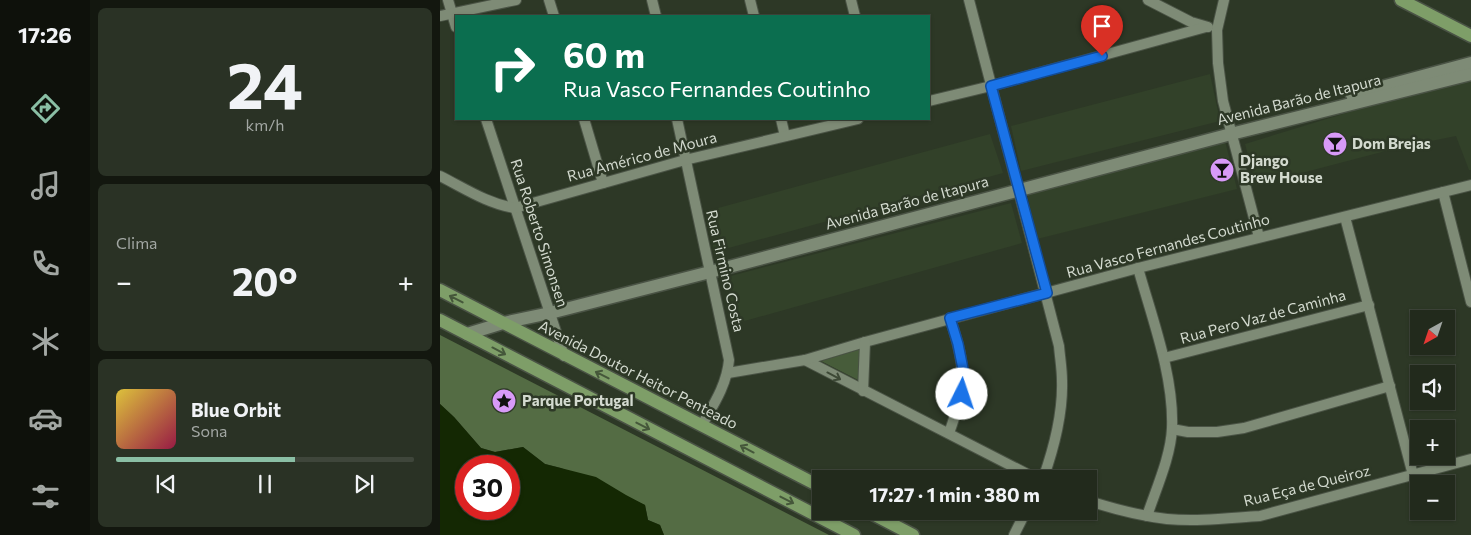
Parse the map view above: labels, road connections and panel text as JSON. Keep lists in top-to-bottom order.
{
  "streets": {
    "main road": ["Avenida Barão de Itapura", "Avenida Doutor Heitor Penteado"],
    "street": [
      "Rua Américo de Moura",
      "Rua Roberto Simonsen",
      "Rua Vasco Fernandes Coutinho",
      "Rua Firmino Costa",
      "Rua Pero Vaz de Caminha",
      "Rua Eça de Queiroz"
    ]
  },
  "crossings": [
    ["Avenida Barão de Itapura", "Rua Roberto Simonsen"],
    ["Avenida Barão de Itapura", "Rua Firmino Costa"],
    ["Avenida Barão de Itapura", "Avenida Doutor Heitor Penteado"],
    ["Rua Américo de Moura", "Rua Roberto Simonsen"],
    ["Rua Américo de Moura", "Rua Firmino Costa"],
    ["Rua Roberto Simonsen", "Avenida Doutor Heitor Penteado"],
    ["Rua Vasco Fernandes Coutinho", "Rua Firmino Costa"],
    ["Rua Firmino Costa", "Avenida Doutor Heitor Penteado"]
  ],
  "places": {
    "bar": ["Dom Brejas", "Django Brew House"],
    "place": ["Parque Portugal"]
  },
  "north": "bottom left",
  "page": {
    "tabs": "17:26",
    "tile": [
      ["24", "km/h"],
      "Clima"
    ],
    "turn": ["60 m", "Rua Vasco Fernandes Coutinho"],
    "heat": ["−", "20°", "+"],
    "map_buttons": ["+", "−"],
    "song": ["Blue Orbit", "Sona"],
    "limit": "30",
    "trip": "17:27 · 1 min · 380 m"
  }
}
